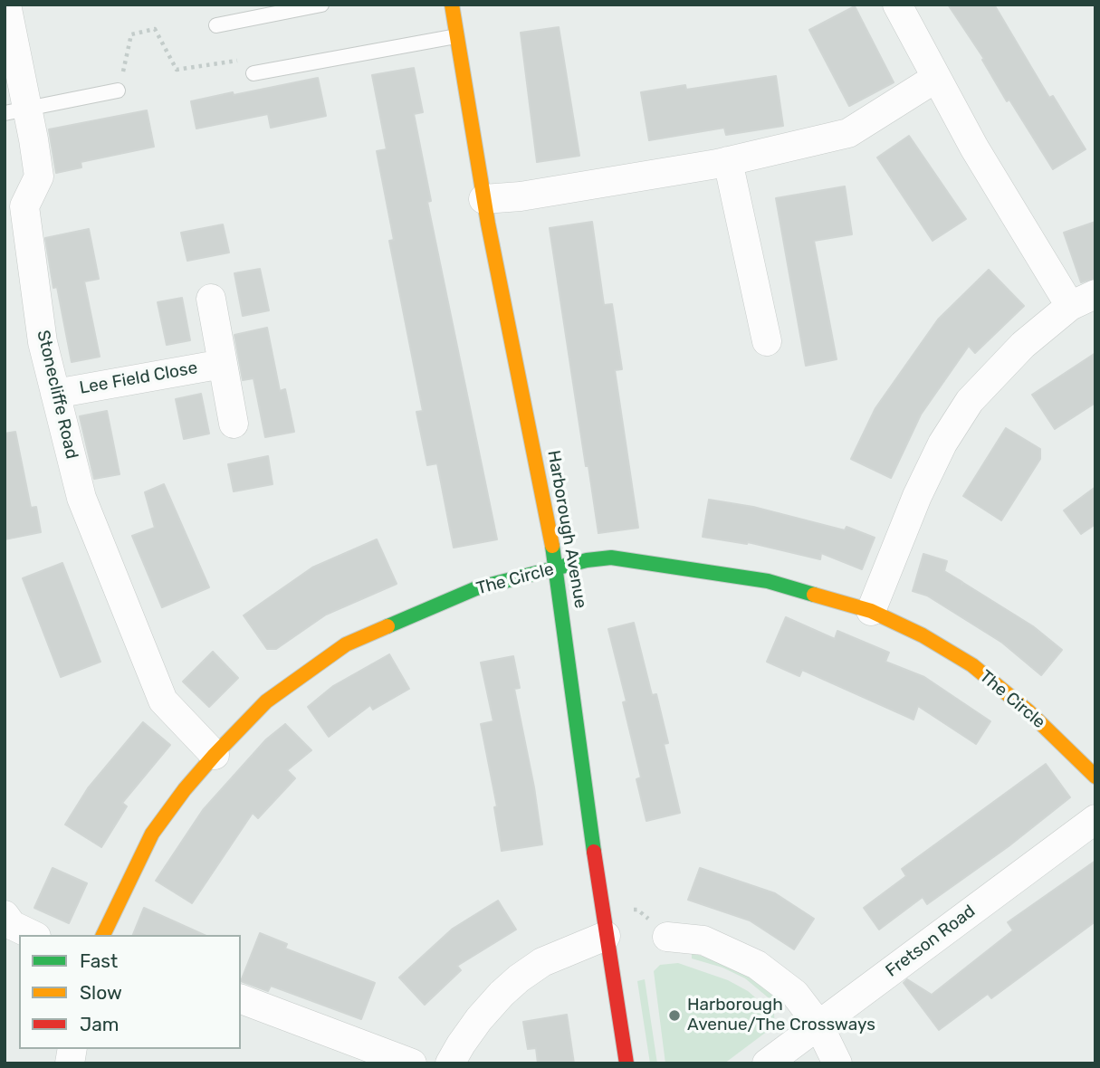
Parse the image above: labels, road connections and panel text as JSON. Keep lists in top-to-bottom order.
{
  "streets": {
    "street": [
      "Lee Field Close",
      "Stonecliffe Road",
      "Harborough Avenue",
      "The Circle",
      "Fretson Road"
    ]
  },
  "crossings": [
    ["Lee Field Close", "Stonecliffe Road"],
    ["Stonecliffe Road", "The Circle"],
    ["Harborough Avenue", "The Circle"]
  ],
  "places": ["Harborough Avenue/The Crossways"],
  "legend": ["Fast", "Slow", "Jam"]
}
